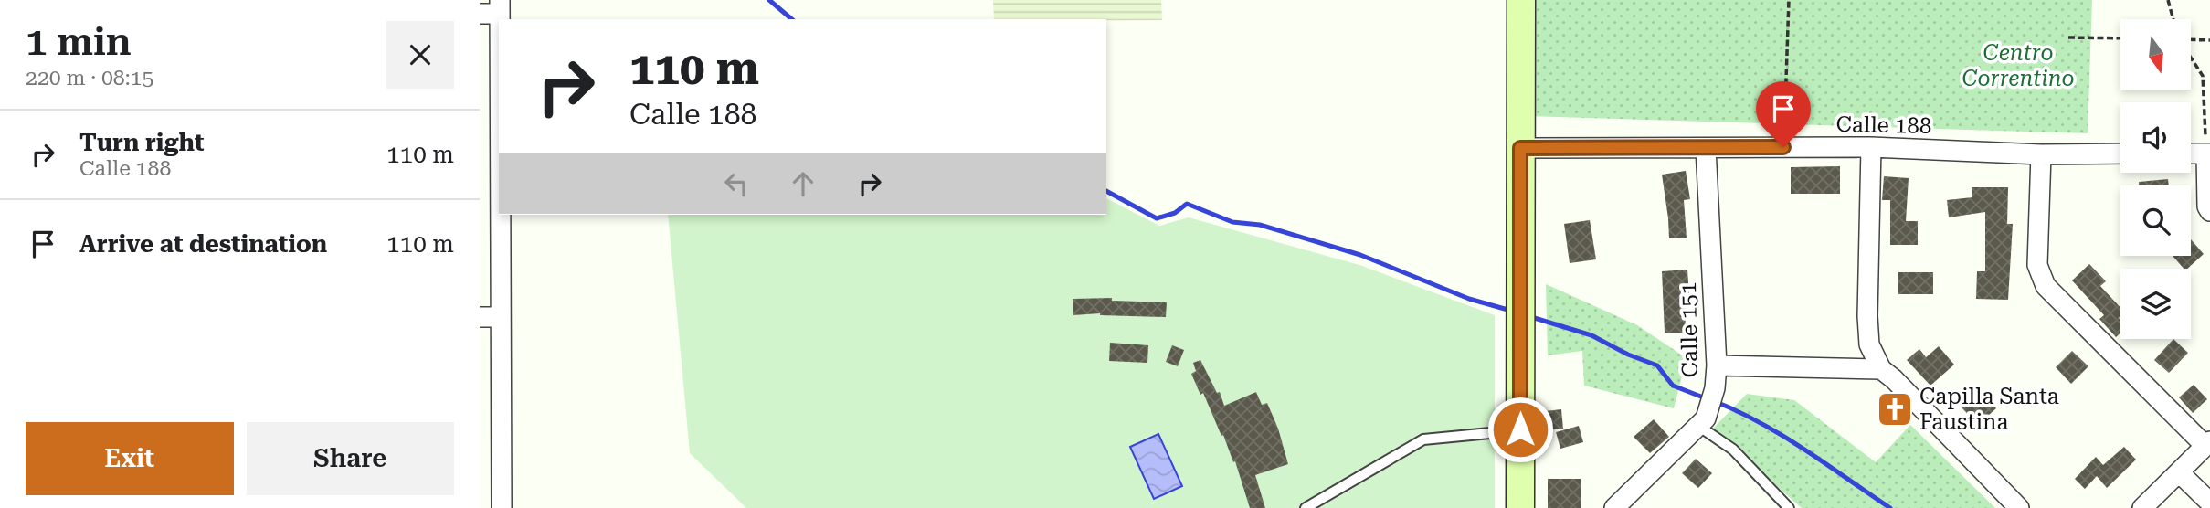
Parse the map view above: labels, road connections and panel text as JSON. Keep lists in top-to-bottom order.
{
  "streets": {
    "street": ["Calle 188", "Calle 151"]
  },
  "crossings": [
    ["Calle 188", "Calle 151"]
  ],
  "parks": ["Centro Correntino"],
  "places": {
    "church": ["Capilla Santa Faustina"]
  },
  "north": "bottom",
  "page": {
    "heading": ["1 min", "220 m · 08:15"],
    "turn": ["110 m", "Calle 188"],
    "list": [
      {
        "name": "Turn right",
        "note": "Calle 188",
        "value": "110 m"
      },
      {
        "name": "Arrive at destination",
        "value": "110 m"
      }
    ],
    "buttons": ["Exit", "Share"]
  }
}
